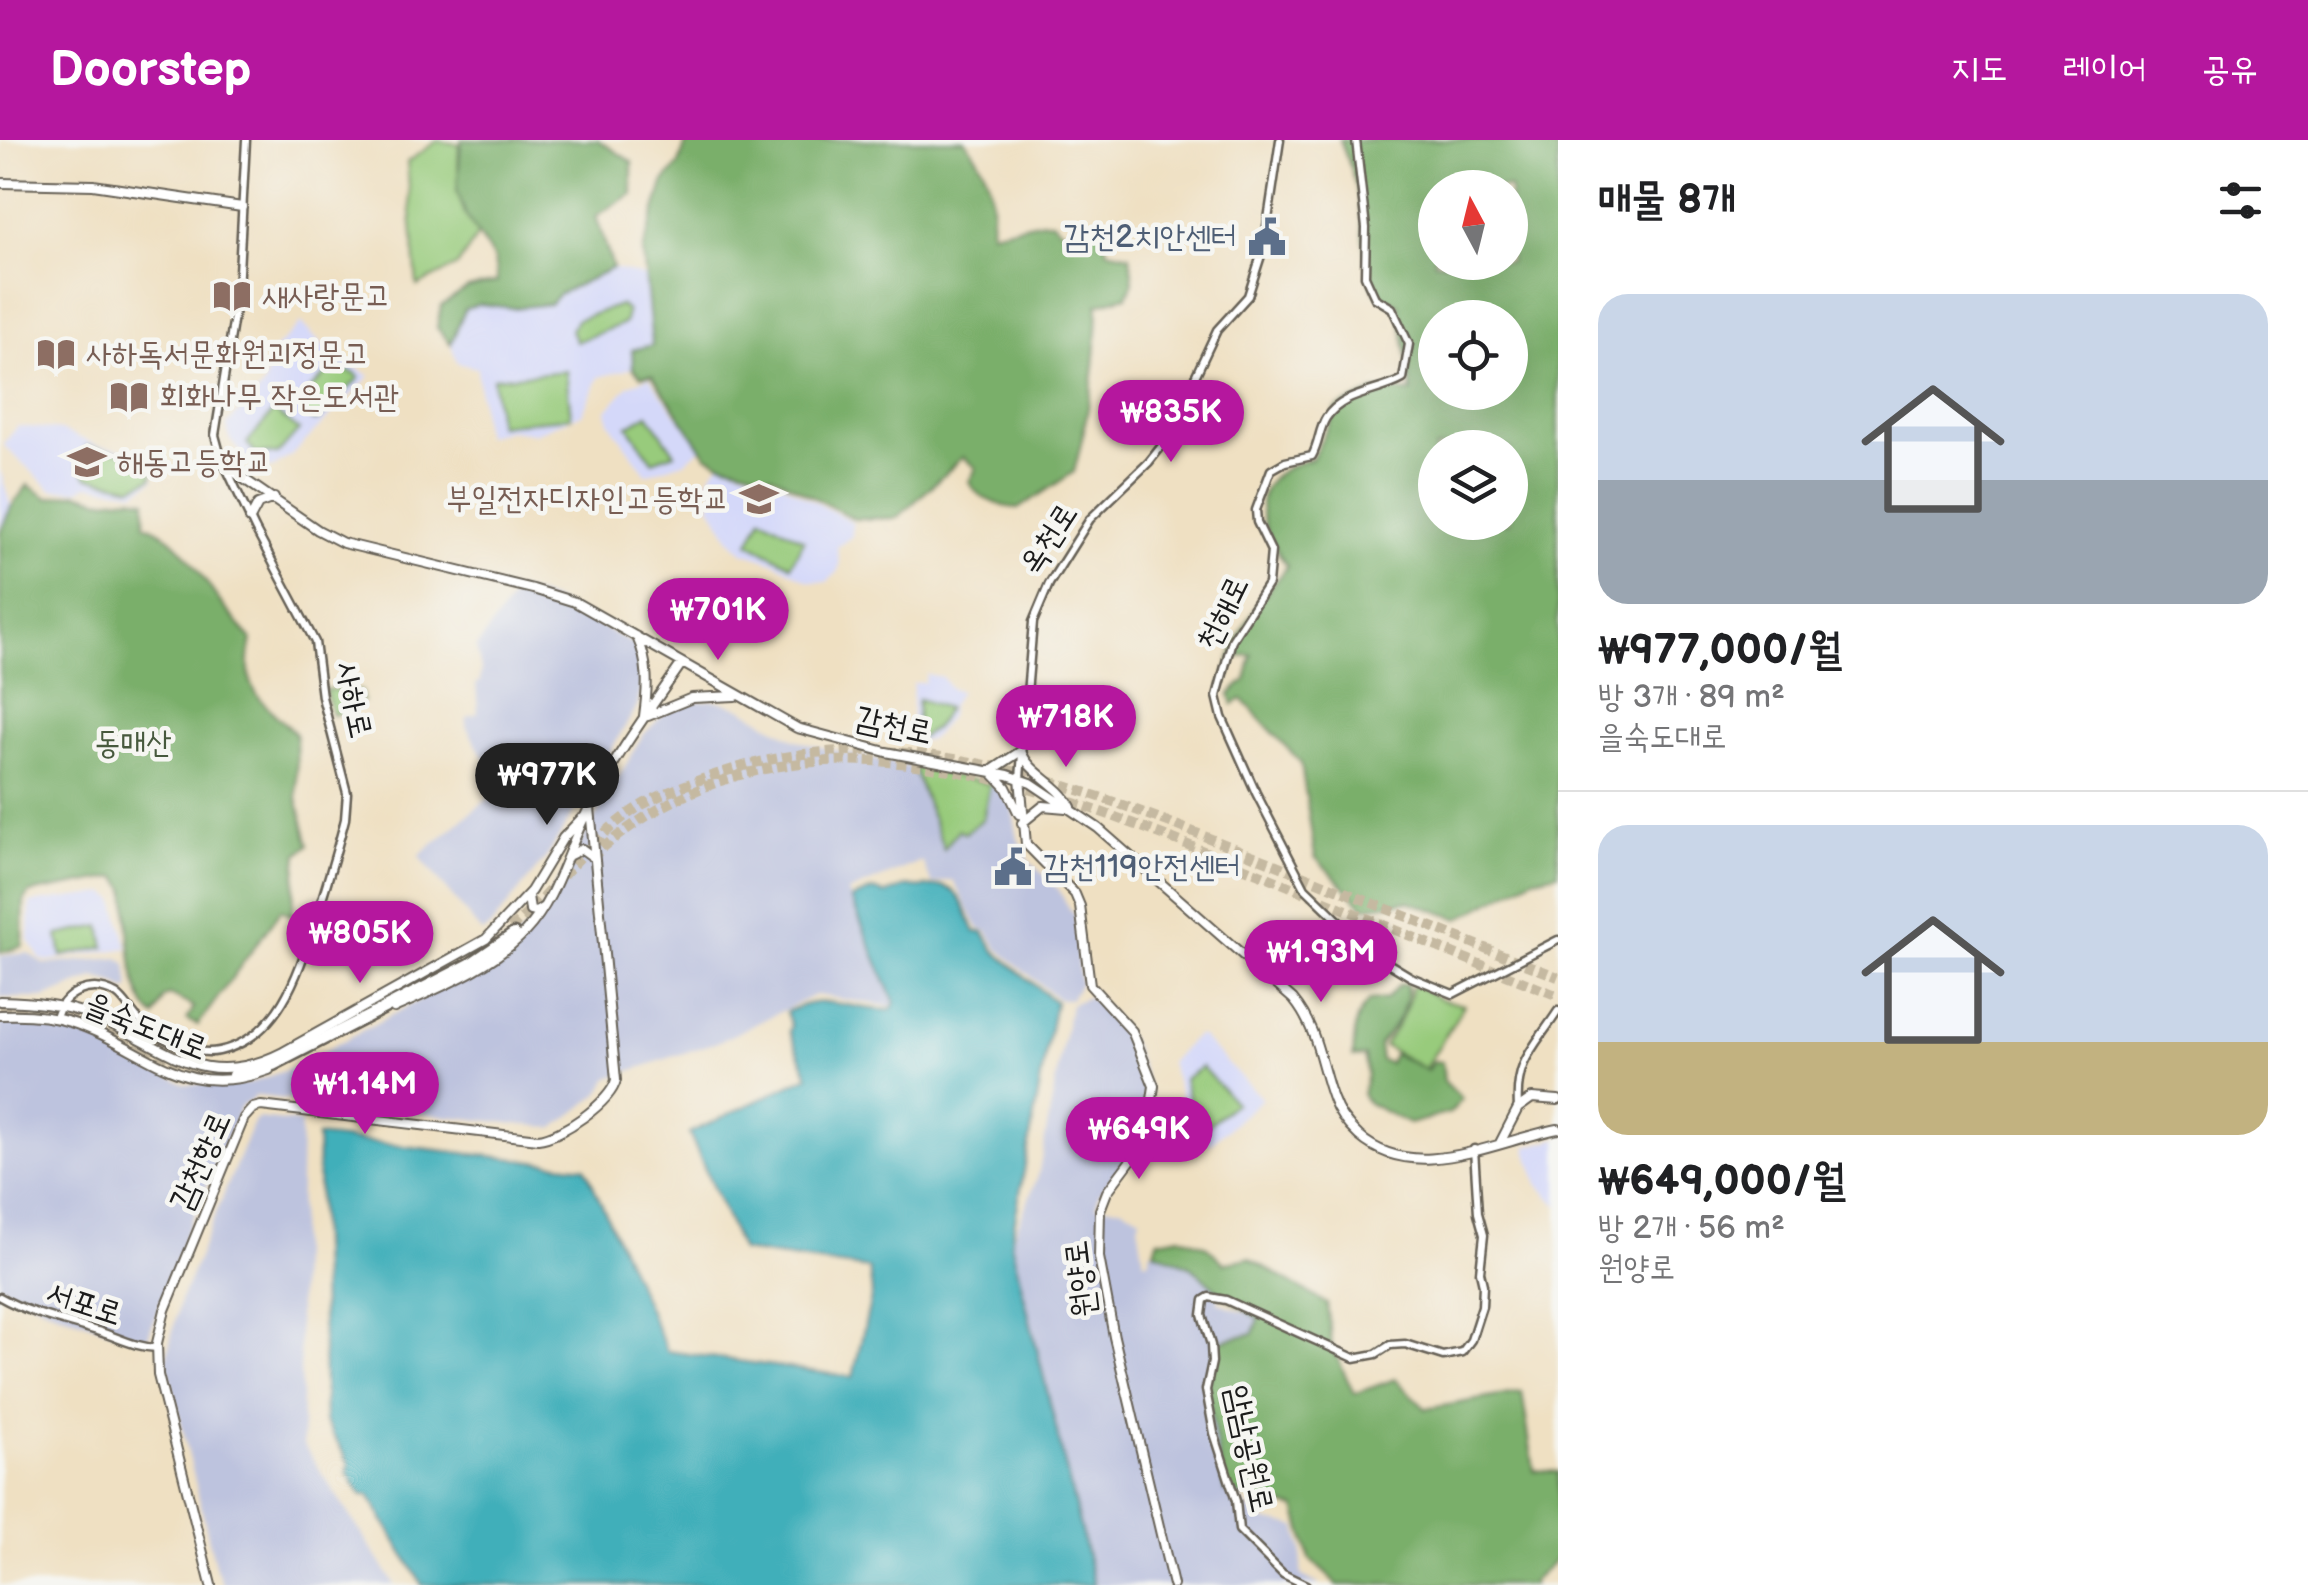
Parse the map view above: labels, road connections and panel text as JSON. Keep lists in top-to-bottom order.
{
  "streets": {
    "main road": [
      "감천로",
      "을숙도대로",
      "감천항로",
      "원양로"
    ],
    "street": [
      "옥천로",
      "천해로",
      "사하로",
      "서포로",
      "암남공원로"
    ]
  },
  "crossings": [
    ["옥천로", "감천로"],
    ["옥천로", "원양로"],
    ["사하로", "감천로"],
    ["사하로", "을숙도대로"],
    ["감천로", "을숙도대로"],
    ["감천로", "원양로"],
    ["감천로", "암남공원로"],
    ["을숙도대로", "감천항로"],
    ["감천항로", "서포로"]
  ],
  "parks": ["동매산"],
  "places": {
    "public building": ["감천2치안센터", "감천119안전센터"],
    "library": ["새사랑문고", "사하독서문화원괴정문고", "회화나무 작은도서관"],
    "school or university": ["해동고등학교", "부일전자디자인고등학교"]
  },
  "north": "top",
  "page": {
    "header": "Doorstep",
    "nav": ["지도", "레이어", "공유"],
    "heading": "매물 8개",
    "list": [
      {
        "name": "₩977,000/월",
        "note": "방 3개 · 89 m² · 을숙도대로"
      },
      {
        "name": "₩649,000/월",
        "note": "방 2개 · 56 m² · 원양로"
      }
    ],
    "price": [
      "₩835K",
      "₩701K",
      "₩718K",
      "₩977K",
      "₩805K",
      "₩1.93M",
      "₩1.14M",
      "₩649K"
    ]
  }
}
